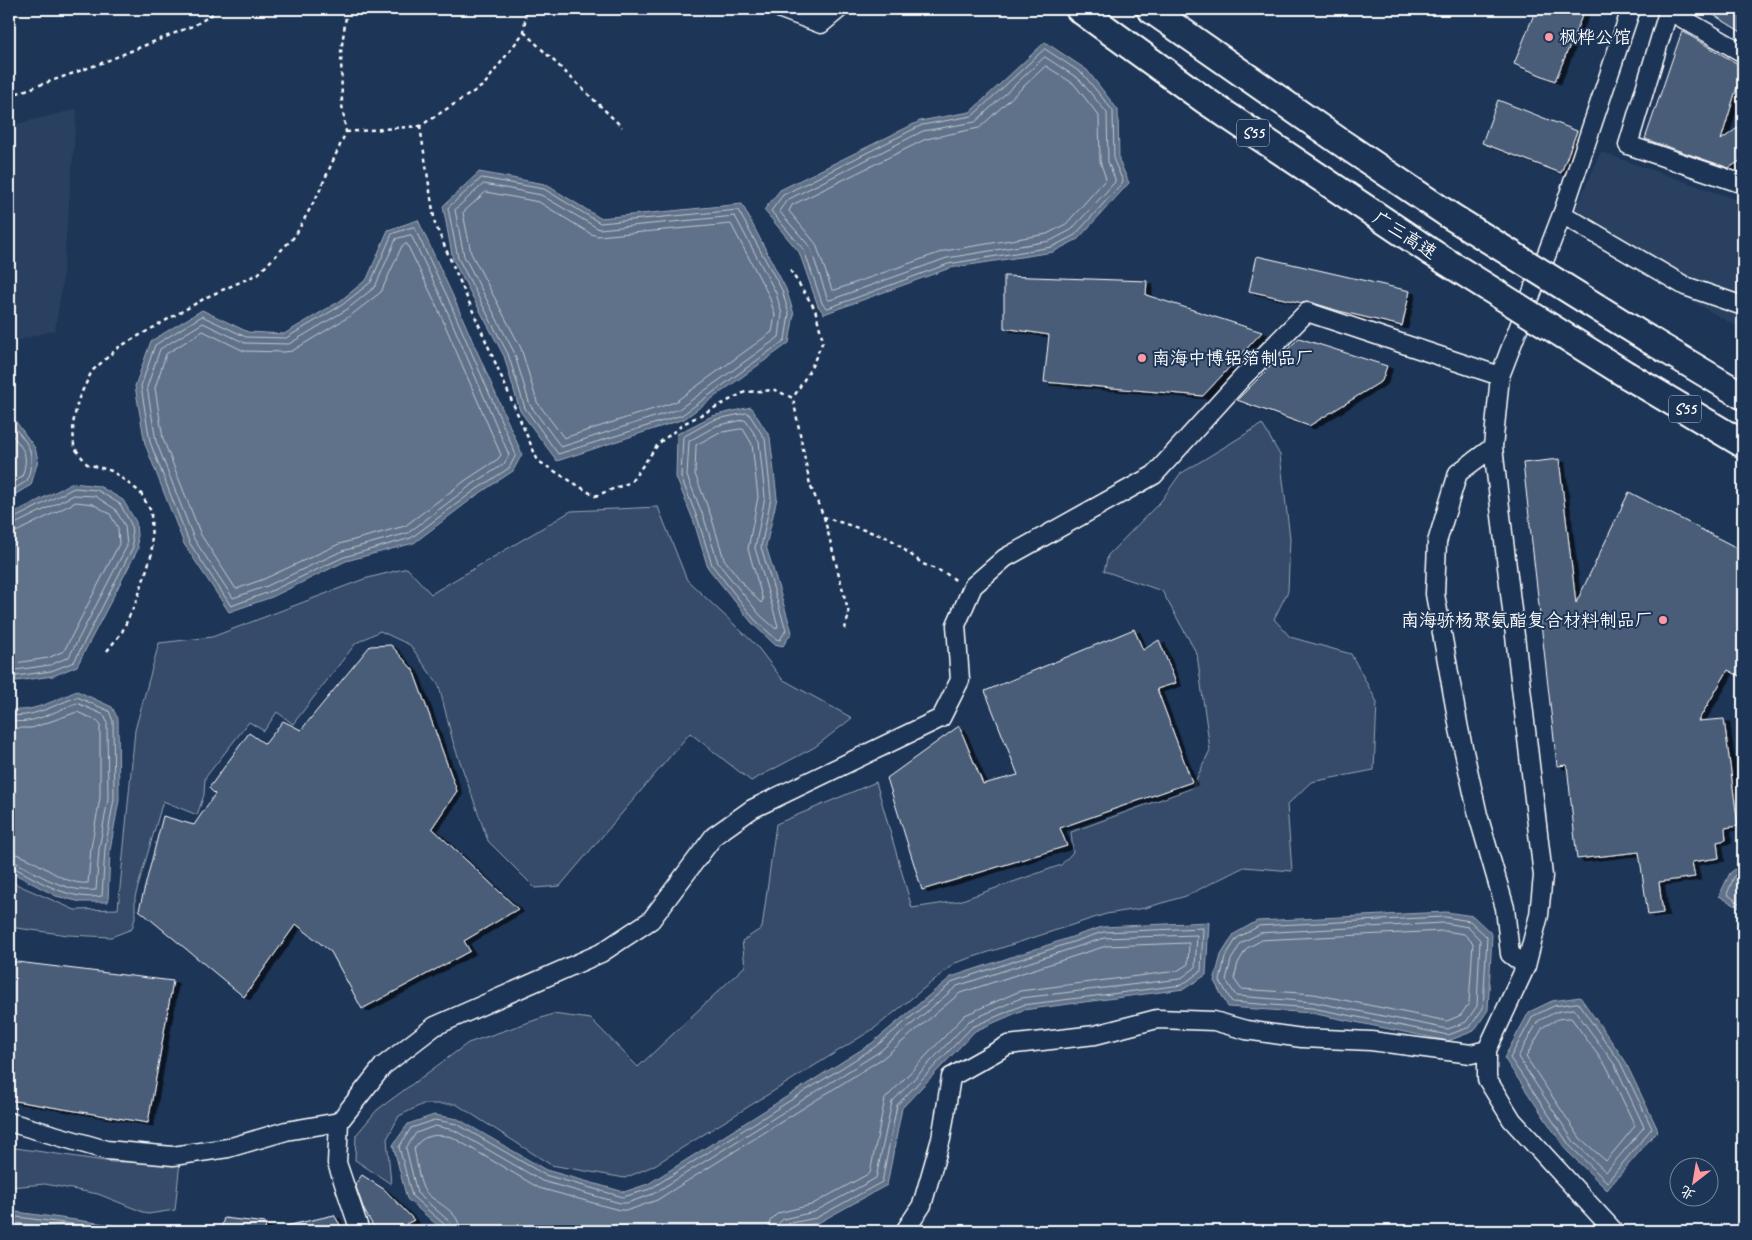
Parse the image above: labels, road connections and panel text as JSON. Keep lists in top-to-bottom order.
{
  "streets": {
    "highway": ["S55", "广三高速"]
  },
  "places": ["枫桦公馆", "南海中博铝箔制品厂", "南海骄杨聚氨酯复合材料制品厂"],
  "north": "bottom left"
}
